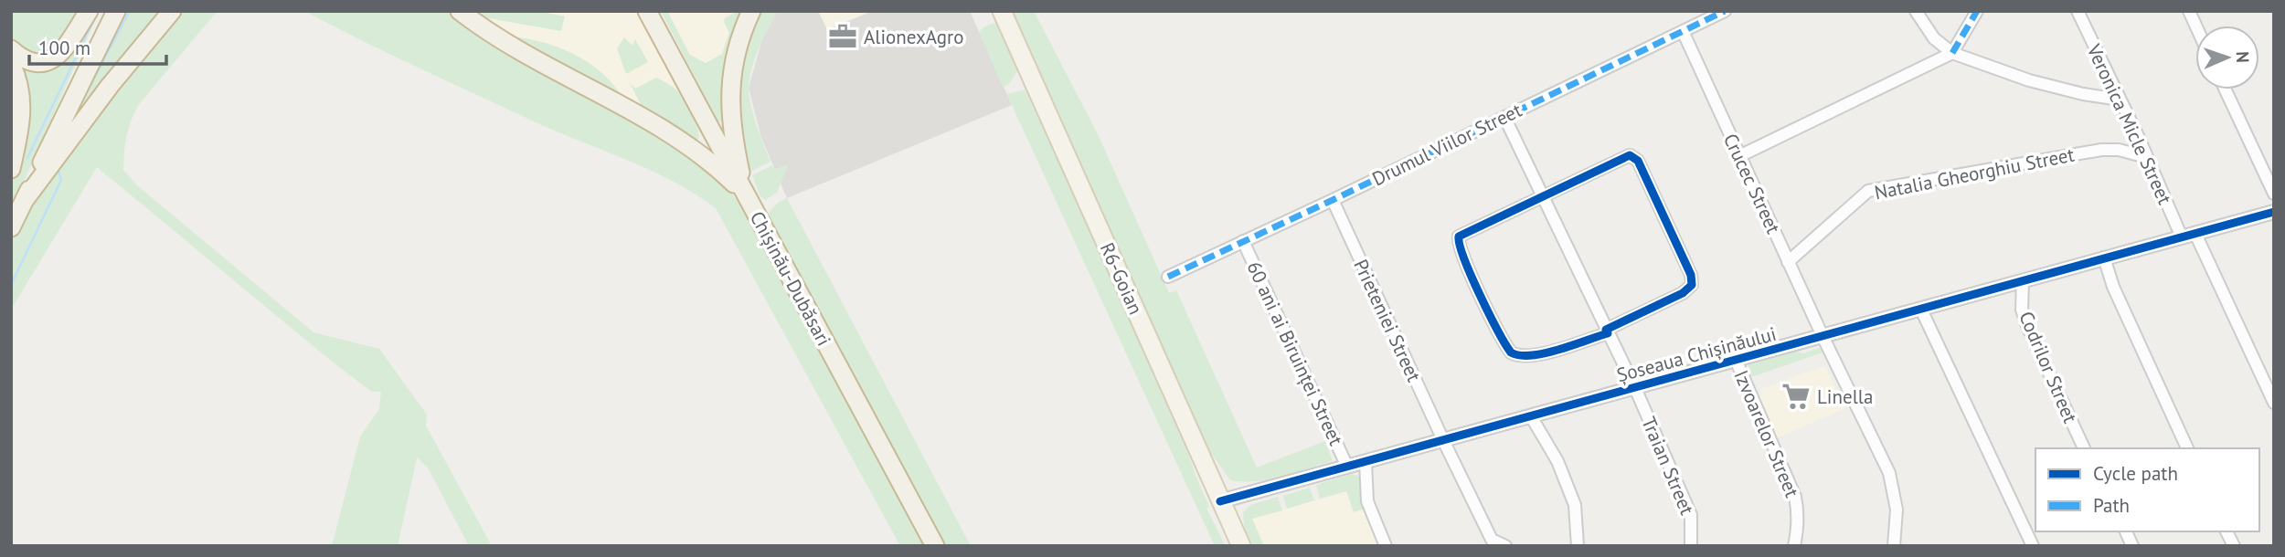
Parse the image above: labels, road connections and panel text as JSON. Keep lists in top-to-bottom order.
{
  "streets": {
    "highway": ["Chișinău-Dubăsari"],
    "main road": ["R6-Goian"],
    "street": [
      "Veronica Micle Street",
      "Drumul Viilor Street",
      "Natalia Gheorghiu Street",
      "Crucec Street",
      "Prieteniei Street",
      "60 ani ai Biruinței Street",
      "Șoseaua Chișinăului",
      "Codrilor Street",
      "Izvoarelor Street",
      "Traian Street"
    ]
  },
  "crossings": [
    ["Veronica Micle Street", "Natalia Gheorghiu Street"],
    ["Veronica Micle Street", "Șoseaua Chișinăului"],
    ["Drumul Viilor Street", "Crucec Street"],
    ["Drumul Viilor Street", "Prieteniei Street"],
    ["Drumul Viilor Street", "60 ani ai Biruinței Street"],
    ["Drumul Viilor Street", "Traian Street"],
    ["Natalia Gheorghiu Street", "Crucec Street"],
    ["Crucec Street", "Șoseaua Chișinăului"],
    ["R6-Goian", "Șoseaua Chișinăului"],
    ["Prieteniei Street", "Șoseaua Chișinăului"],
    ["60 ani ai Biruinței Street", "Șoseaua Chișinăului"],
    ["Șoseaua Chișinăului", "Codrilor Street"],
    ["Șoseaua Chișinăului", "Izvoarelor Street"],
    ["Șoseaua Chișinăului", "Traian Street"]
  ],
  "places": {
    "office": ["AlionexAgro"],
    "supermarket": ["Linella"]
  },
  "legend": ["Cycle path", "Path"],
  "scale_bar": "100 m",
  "north": "right"
}
